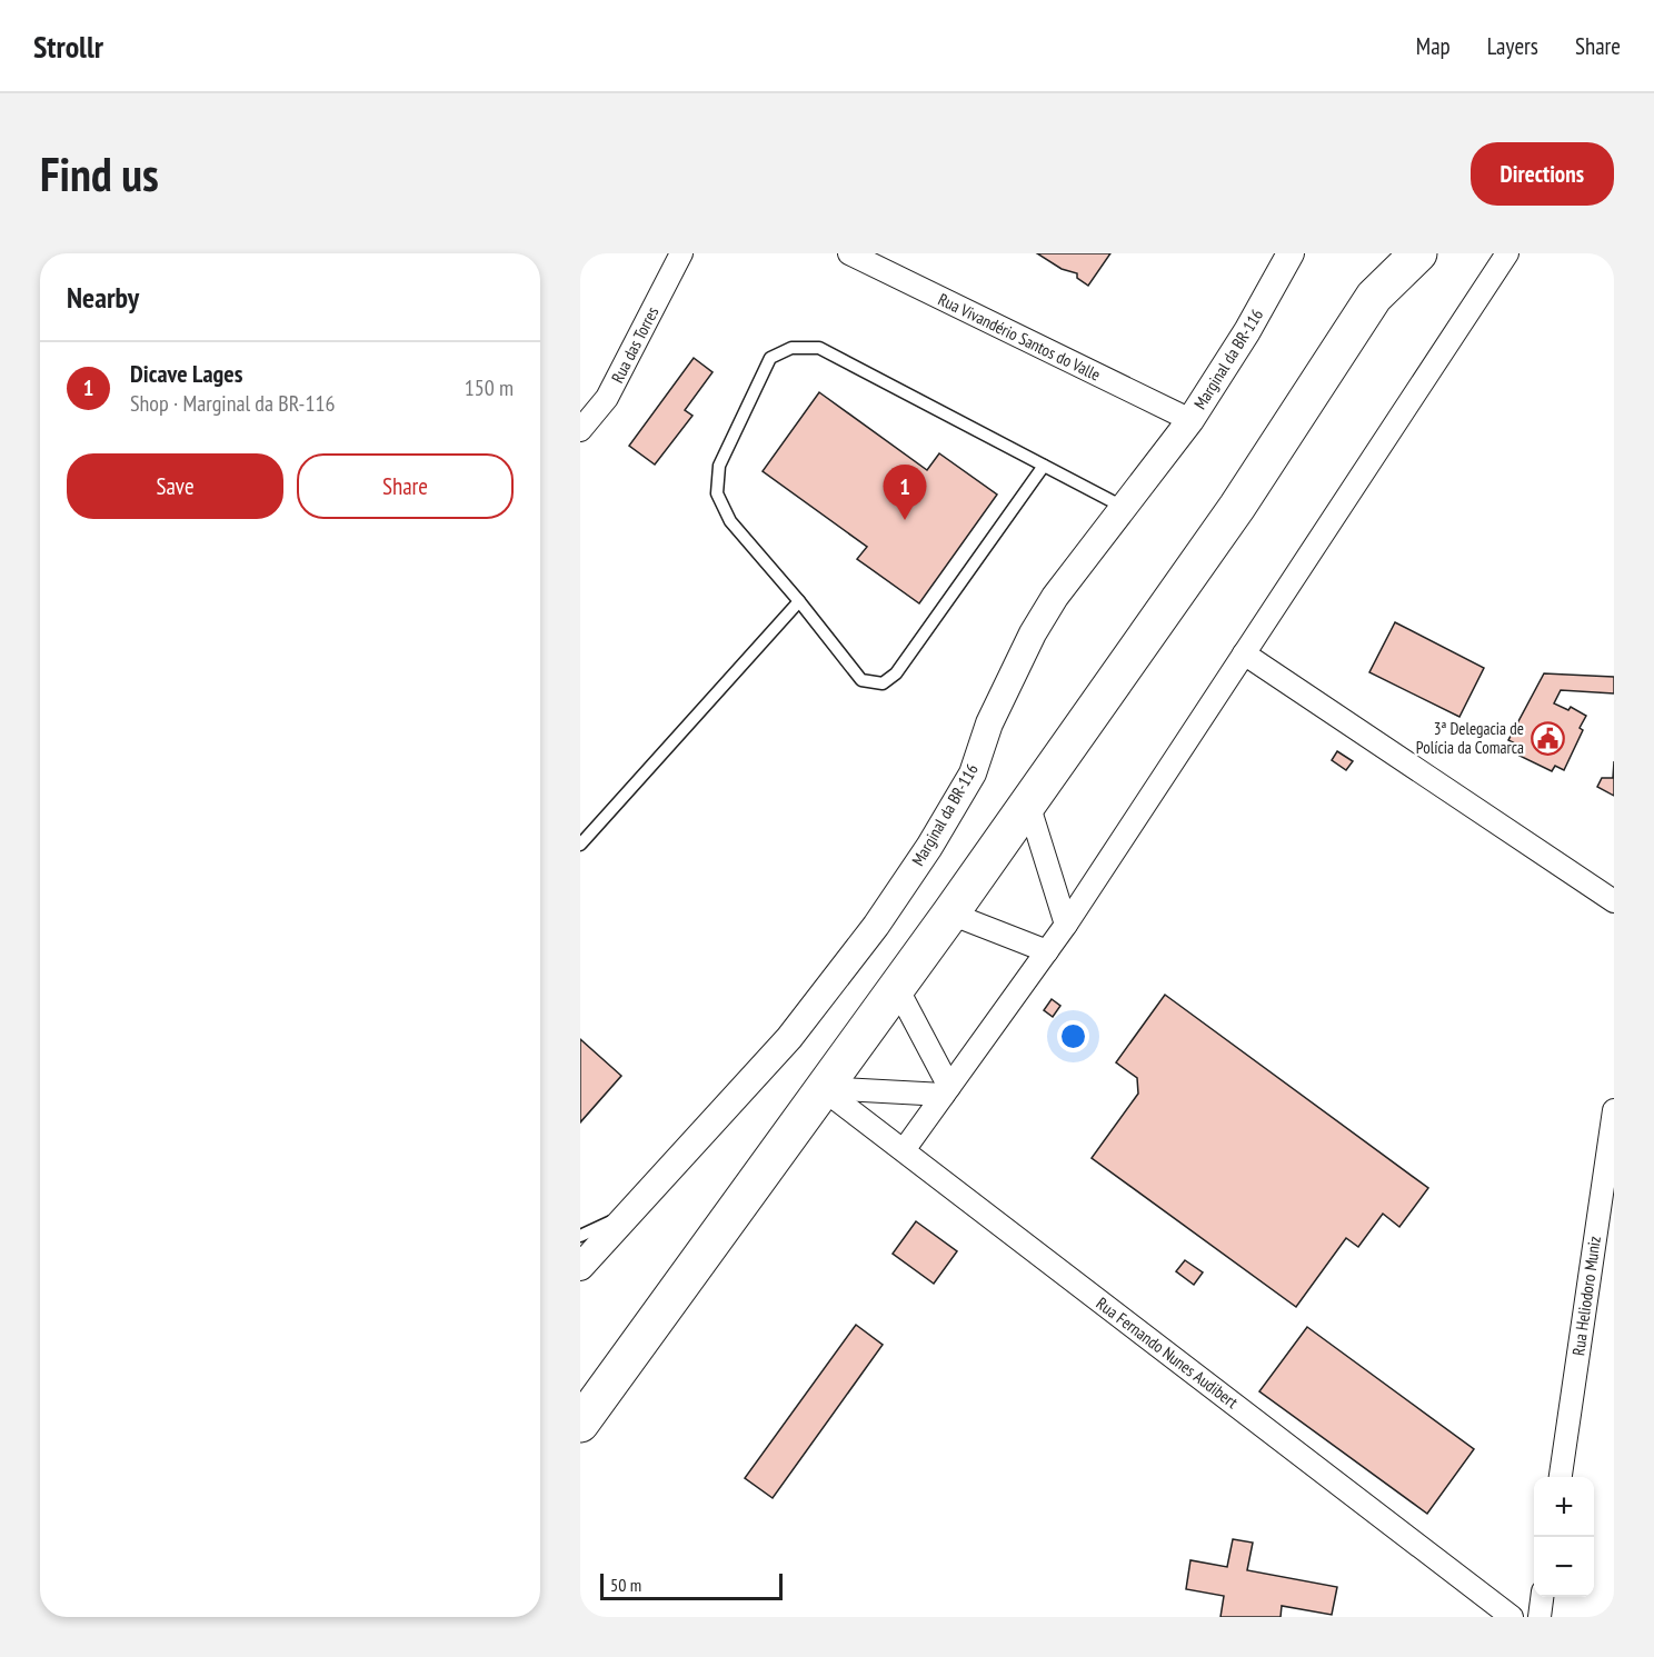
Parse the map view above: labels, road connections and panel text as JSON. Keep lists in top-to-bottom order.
{
  "streets": {
    "street": [
      "Rua Vivandério Santos do Valle",
      "Rua das Torres",
      "Marginal da BR-116",
      "Rua Heliodoro Muniz",
      "Rua Fernando Nunes Audibert"
    ]
  },
  "crossings": [
    ["Rua Vivandério Santos do Valle", "Marginal da BR-116"]
  ],
  "places": {
    "public building": ["3ª Delegacia de Polícia da Comarca"]
  },
  "scale_bar": "50 m",
  "page": {
    "header": "Strollr",
    "nav": ["Map", "Layers", "Share"],
    "buttons": [
      "Directions",
      ["Save", "Share"]
    ],
    "title": "Find us",
    "heading": "Nearby",
    "list": [
      {
        "mark": "1",
        "name": "Dicave Lages",
        "note": "Shop · Marginal da BR-116",
        "value": "150 m"
      }
    ],
    "pins": "1",
    "map_buttons": ["+", "−"],
    "scale": "50 m"
  }
}
